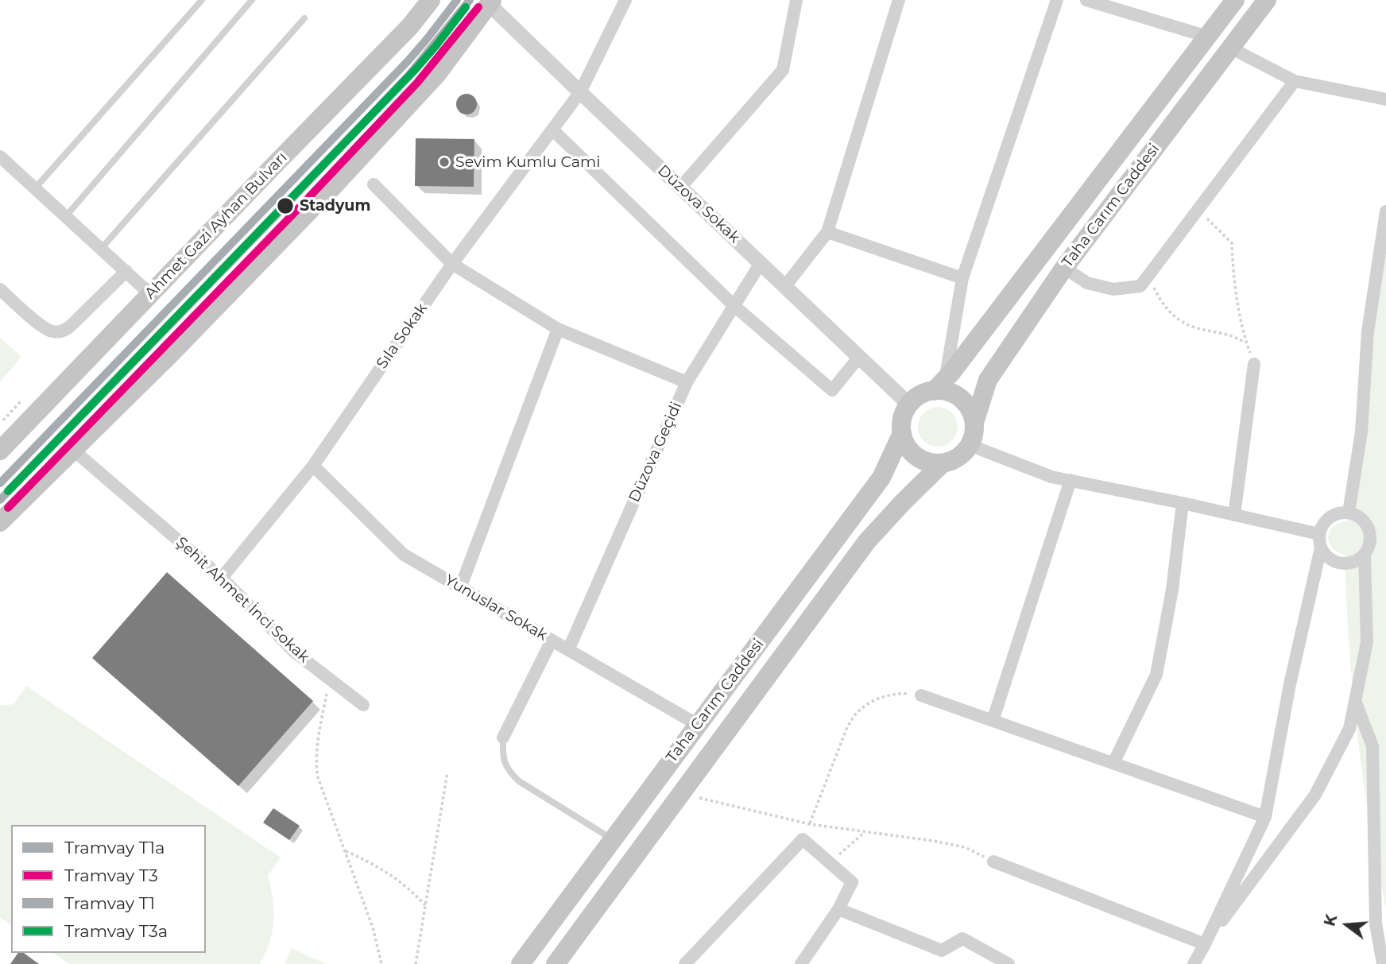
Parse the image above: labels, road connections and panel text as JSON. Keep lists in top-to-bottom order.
{
  "streets": {
    "main road": ["Taha Carım Caddesi", "Ahmet Gazi Ayhan Bulvarı"],
    "street": [
      "Düzova Sokak",
      "Sıla Sokak",
      "Düzova Geçidi",
      "Şehit Ahmet İnci Sokak",
      "Yunuslar Sokak"
    ]
  },
  "crossings": [
    ["Düzova Sokak", "Taha Carım Caddesi"],
    ["Düzova Sokak", "Sıla Sokak"],
    ["Düzova Sokak", "Düzova Geçidi"],
    ["Taha Carım Caddesi", "Yunuslar Sokak"],
    ["Sıla Sokak", "Şehit Ahmet İnci Sokak"],
    ["Sıla Sokak", "Yunuslar Sokak"],
    ["Düzova Geçidi", "Yunuslar Sokak"]
  ],
  "places": ["Sevim Kumlu Cami", "Stadyum"],
  "lines": [
    "tram line T1a",
    "tram line T1",
    "tram line T3",
    "tram line T3a"
  ],
  "legend": [
    "Tramvay T1a",
    "Tramvay T3",
    "Tramvay T1",
    "Tramvay T3a"
  ],
  "north": "left"
}
